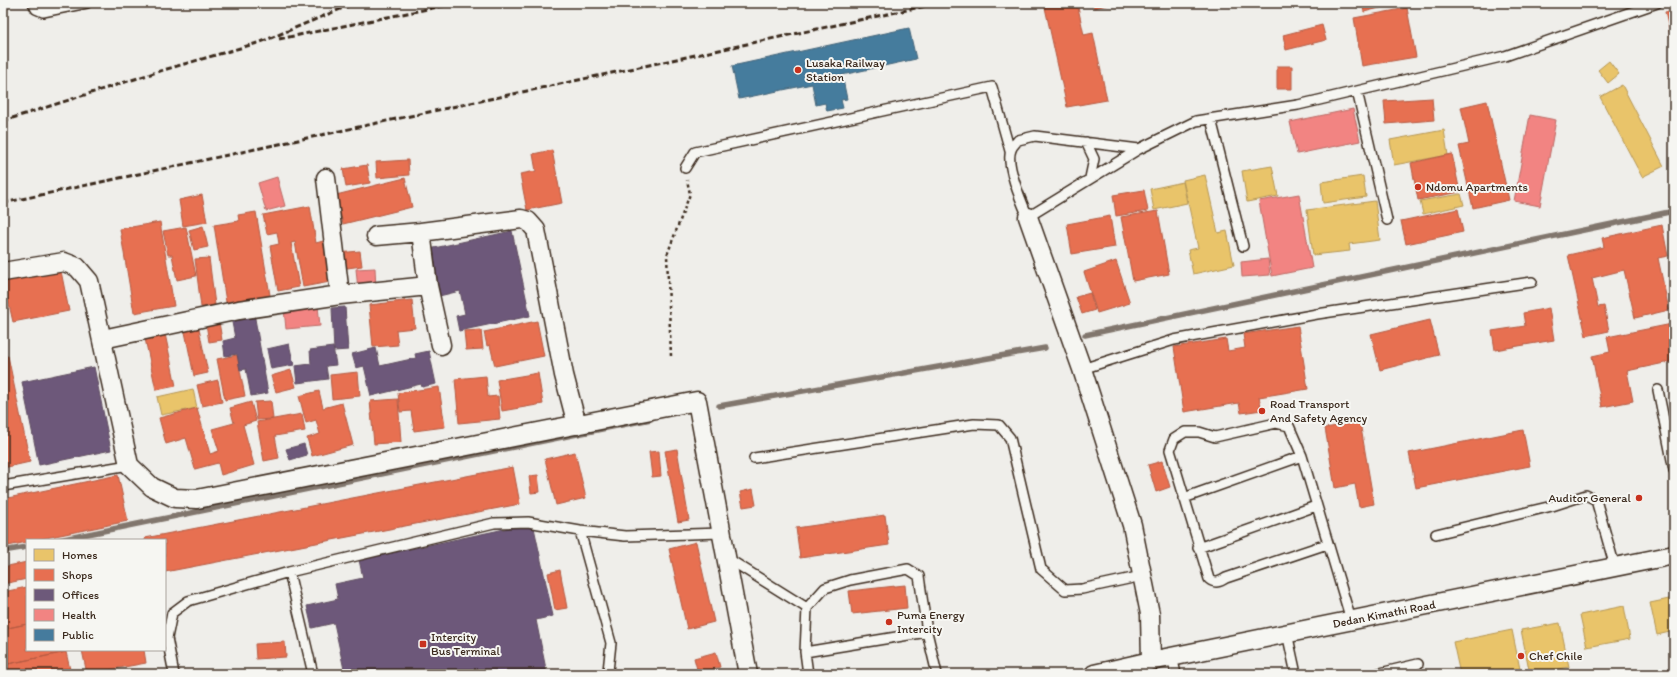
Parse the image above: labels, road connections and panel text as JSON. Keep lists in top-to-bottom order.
{
  "streets": {
    "street": ["Dedan Kimathi Road"]
  },
  "places": {
    "other": [
      "Lusaka Railway Station",
      "Ndomu Apartments",
      "Road Transport And Safety Agency",
      "Auditor General",
      "Puma Energy Intercity",
      "Chef Chile"
    ],
    "transit": ["Intercity Bus Terminal"]
  },
  "legend": [
    "Homes",
    "Shops",
    "Offices",
    "Health",
    "Public"
  ]
}
